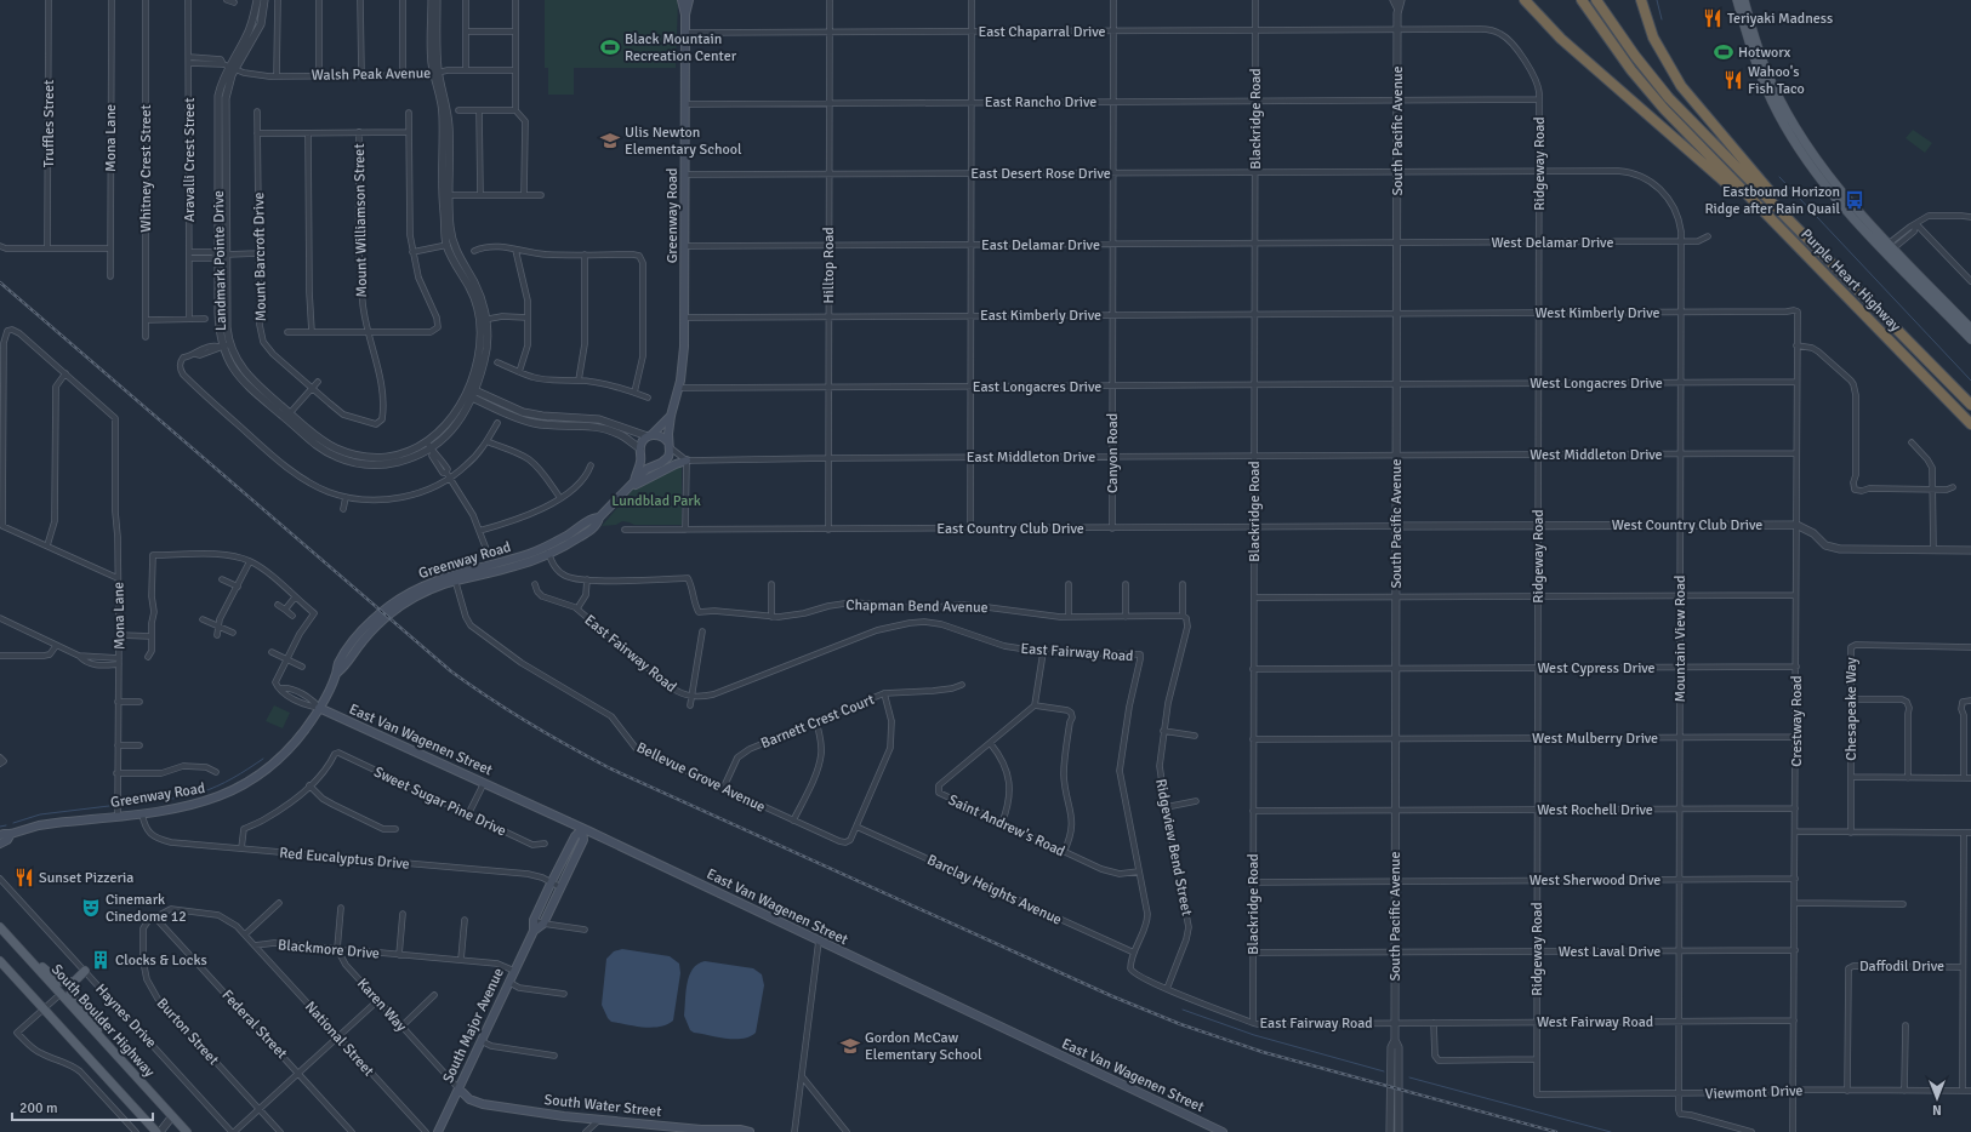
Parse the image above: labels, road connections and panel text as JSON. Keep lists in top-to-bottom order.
{
  "streets": {
    "highway": ["Purple Heart Highway"],
    "main road": [
      "Greenway Road",
      "East Van Wagenen Street",
      "South Boulder Highway",
      "South Major Avenue",
      "South Water Street"
    ],
    "street": [
      "East Chaparral Drive",
      "Walsh Peak Avenue",
      "East Rancho Drive",
      "Blackridge Road",
      "Truffles Street",
      "South Pacific Avenue",
      "Mona Lane",
      "Aravalli Crest Street",
      "Ridgeway Road",
      "Whitney Crest Street",
      "East Desert Rose Drive",
      "Mount Williamson Street",
      "West Delamar Drive",
      "East Delamar Drive",
      "Mount Barcroft Drive",
      "Landmark Pointe Drive",
      "Hilltop Road",
      "West Kimberly Drive",
      "East Kimberly Drive",
      "West Longacres Drive",
      "East Longacres Drive",
      "Canyon Road",
      "West Middleton Drive",
      "East Middleton Drive",
      "West Country Club Drive",
      "East Country Club Drive",
      "Chapman Bend Avenue",
      "Mountain View Road",
      "East Fairway Road",
      "West Cypress Drive",
      "Chesapeake Way",
      "Barnett Crest Court",
      "Crestway Road",
      "West Mulberry Drive",
      "Bellevue Grove Avenue",
      "Sweet Sugar Pine Drive",
      "West Rochell Drive",
      "Saint Andrew's Road",
      "Ridgeview Bend Street",
      "Red Eucalyptus Drive",
      "West Sherwood Drive",
      "Barclay Heights Avenue",
      "Blackmore Drive",
      "West Laval Drive",
      "Daffodil Drive",
      "Karen Way",
      "Haynes Drive",
      "West Fairway Road",
      "Federal Street",
      "Burton Street",
      "National Street",
      "Viewmont Drive"
    ]
  },
  "crossings": [
    ["East Chaparral Drive", "Blackridge Road"],
    ["East Chaparral Drive", "South Pacific Avenue"],
    ["East Chaparral Drive", "Ridgeway Road"],
    ["East Chaparral Drive", "Greenway Road"],
    ["East Chaparral Drive", "Hilltop Road"],
    ["East Chaparral Drive", "Canyon Road"],
    ["Walsh Peak Avenue", "Aravalli Crest Street"],
    ["Walsh Peak Avenue", "Landmark Pointe Drive"],
    ["East Rancho Drive", "Blackridge Road"],
    ["East Rancho Drive", "South Pacific Avenue"],
    ["East Rancho Drive", "Ridgeway Road"],
    ["East Rancho Drive", "Greenway Road"],
    ["East Rancho Drive", "Hilltop Road"],
    ["East Rancho Drive", "Canyon Road"],
    ["Blackridge Road", "East Desert Rose Drive"],
    ["Blackridge Road", "East Delamar Drive"],
    ["Blackridge Road", "East Kimberly Drive"],
    ["Blackridge Road", "East Longacres Drive"],
    ["Blackridge Road", "East Middleton Drive"],
    ["Blackridge Road", "East Country Club Drive"],
    ["Blackridge Road", "East Fairway Road"],
    ["Blackridge Road", "West Cypress Drive"],
    ["Blackridge Road", "West Mulberry Drive"],
    ["Blackridge Road", "West Rochell Drive"],
    ["Blackridge Road", "West Sherwood Drive"],
    ["Blackridge Road", "West Laval Drive"],
    ["South Pacific Avenue", "East Desert Rose Drive"],
    ["South Pacific Avenue", "West Delamar Drive"],
    ["South Pacific Avenue", "East Delamar Drive"],
    ["South Pacific Avenue", "West Kimberly Drive"],
    ["South Pacific Avenue", "East Kimberly Drive"],
    ["South Pacific Avenue", "West Longacres Drive"],
    ["South Pacific Avenue", "East Longacres Drive"],
    ["South Pacific Avenue", "West Middleton Drive"],
    ["South Pacific Avenue", "East Middleton Drive"],
    ["South Pacific Avenue", "West Country Club Drive"],
    ["South Pacific Avenue", "East Country Club Drive"],
    ["South Pacific Avenue", "East Fairway Road"],
    ["South Pacific Avenue", "West Cypress Drive"],
    ["South Pacific Avenue", "West Mulberry Drive"],
    ["South Pacific Avenue", "West Rochell Drive"],
    ["South Pacific Avenue", "West Sherwood Drive"],
    ["South Pacific Avenue", "West Laval Drive"],
    ["South Pacific Avenue", "West Fairway Road"],
    ["Mona Lane", "Greenway Road"],
    ["Ridgeway Road", "East Desert Rose Drive"],
    ["Ridgeway Road", "West Delamar Drive"],
    ["Ridgeway Road", "West Kimberly Drive"],
    ["Ridgeway Road", "West Longacres Drive"],
    ["Ridgeway Road", "West Middleton Drive"],
    ["Ridgeway Road", "West Country Club Drive"],
    ["Ridgeway Road", "West Cypress Drive"],
    ["Ridgeway Road", "West Mulberry Drive"],
    ["Ridgeway Road", "West Rochell Drive"],
    ["Ridgeway Road", "West Sherwood Drive"],
    ["Ridgeway Road", "West Laval Drive"],
    ["Ridgeway Road", "West Fairway Road"],
    ["Ridgeway Road", "Viewmont Drive"],
    ["East Desert Rose Drive", "Greenway Road"],
    ["East Desert Rose Drive", "Hilltop Road"],
    ["East Desert Rose Drive", "Canyon Road"],
    ["East Desert Rose Drive", "Mountain View Road"],
    ["Greenway Road", "East Delamar Drive"],
    ["Greenway Road", "East Kimberly Drive"],
    ["Greenway Road", "East Longacres Drive"],
    ["Greenway Road", "Chapman Bend Avenue"],
    ["Greenway Road", "East Van Wagenen Street"],
    ["Greenway Road", "Bellevue Grove Avenue"],
    ["Greenway Road", "Red Eucalyptus Drive"],
    ["Mount Williamson Street", "Mount Barcroft Drive"],
    ["West Delamar Drive", "East Delamar Drive"],
    ["West Delamar Drive", "Mountain View Road"],
    ["East Delamar Drive", "Hilltop Road"],
    ["East Delamar Drive", "Canyon Road"],
    ["Hilltop Road", "East Kimberly Drive"],
    ["Hilltop Road", "East Longacres Drive"],
    ["Hilltop Road", "East Middleton Drive"],
    ["Hilltop Road", "East Country Club Drive"],
    ["West Kimberly Drive", "East Kimberly Drive"],
    ["West Kimberly Drive", "Mountain View Road"],
    ["West Kimberly Drive", "Crestway Road"],
    ["East Kimberly Drive", "Canyon Road"],
    ["West Longacres Drive", "East Longacres Drive"],
    ["West Longacres Drive", "Mountain View Road"],
    ["West Longacres Drive", "Crestway Road"],
    ["East Longacres Drive", "Canyon Road"],
    ["Canyon Road", "East Middleton Drive"],
    ["Canyon Road", "East Country Club Drive"],
    ["West Middleton Drive", "East Middleton Drive"],
    ["West Middleton Drive", "Mountain View Road"],
    ["West Middleton Drive", "Crestway Road"],
    ["West Country Club Drive", "East Country Club Drive"],
    ["West Country Club Drive", "Mountain View Road"],
    ["West Country Club Drive", "Crestway Road"],
    ["Chapman Bend Avenue", "Ridgeview Bend Street"],
    ["Mountain View Road", "West Cypress Drive"],
    ["Mountain View Road", "West Mulberry Drive"],
    ["Mountain View Road", "West Rochell Drive"],
    ["Mountain View Road", "West Sherwood Drive"],
    ["Mountain View Road", "West Laval Drive"],
    ["Mountain View Road", "West Fairway Road"],
    ["Mountain View Road", "Viewmont Drive"],
    ["East Fairway Road", "Saint Andrew's Road"],
    ["East Fairway Road", "Ridgeview Bend Street"],
    ["East Fairway Road", "Barclay Heights Avenue"],
    ["East Fairway Road", "West Fairway Road"],
    ["West Cypress Drive", "Crestway Road"],
    ["Barnett Crest Court", "Bellevue Grove Avenue"],
    ["Crestway Road", "West Mulberry Drive"],
    ["Crestway Road", "West Rochell Drive"],
    ["Crestway Road", "West Sherwood Drive"],
    ["Crestway Road", "West Laval Drive"],
    ["Crestway Road", "West Fairway Road"],
    ["Crestway Road", "Viewmont Drive"],
    ["East Van Wagenen Street", "South Major Avenue"],
    ["Bellevue Grove Avenue", "Barclay Heights Avenue"],
    ["Red Eucalyptus Drive", "South Major Avenue"],
    ["Blackmore Drive", "Karen Way"],
    ["Blackmore Drive", "South Major Avenue"],
    ["Blackmore Drive", "National Street"],
    ["Daffodil Drive", "Viewmont Drive"],
    ["Karen Way", "South Major Avenue"],
    ["Karen Way", "South Water Street"],
    ["Federal Street", "Burton Street"],
    ["South Major Avenue", "South Water Street"]
  ],
  "parks": ["Lundblad Park"],
  "places": {
    "restaurant": ["Teriyaki Madness", "Wahoo's Fish Taco", "Sunset Pizzeria"],
    "sports": ["Black Mountain Recreation Center", "Hotworx"],
    "school or university": ["Ulis Newton Elementary School", "Gordon McCaw Elementary School"],
    "bus stop": ["Eastbound Horizon Ridge after Rain Quail"],
    "theatre": ["Cinemark Cinedome 12"],
    "building": ["Clocks & Locks"]
  },
  "scale_bar": "200 m",
  "north": "bottom"
}
